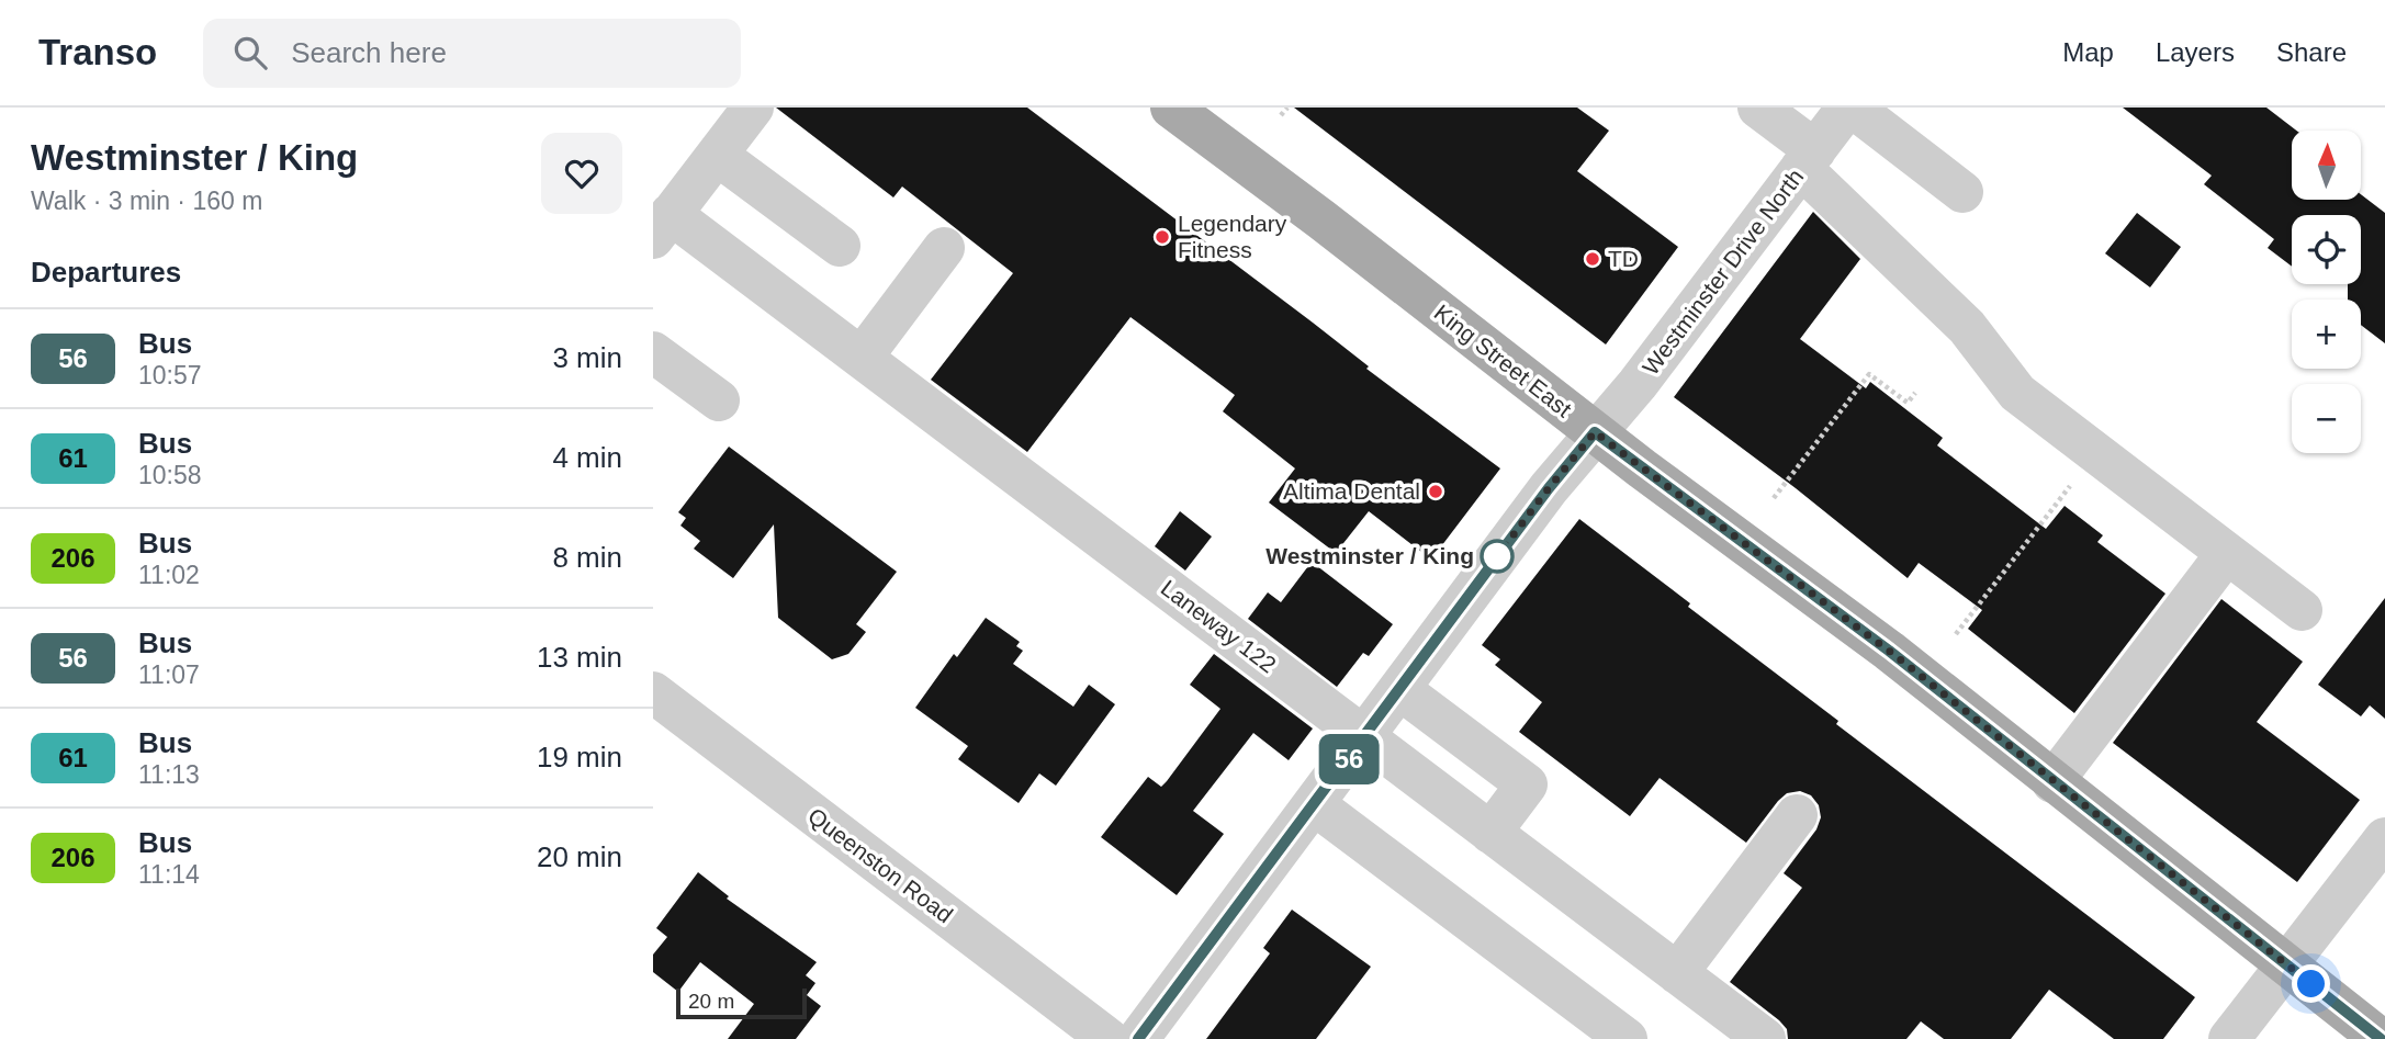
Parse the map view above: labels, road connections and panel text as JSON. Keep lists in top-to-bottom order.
{
  "streets": {
    "main road": ["King Street East"],
    "street": ["Westminster Drive North", "Laneway 122", "Queenston Road"]
  },
  "crossings": [
    ["Westminster Drive North", "King Street East"],
    ["Westminster Drive North", "Laneway 122"]
  ],
  "places": [
    "Legendary Fitness",
    "TD",
    "Altima Dental",
    "Westminster / King"
  ],
  "lines": ["bus line 56"],
  "scale_bar": "20 m",
  "north": "top",
  "page": {
    "header": "Transo",
    "search": "Search here",
    "nav": ["Map", "Layers", "Share"],
    "heading": [
      ["Westminster / King", "Walk · 3 min · 160 m"],
      "Departures"
    ],
    "on_map": "56",
    "map_buttons": ["+", "−"],
    "list": [
      {
        "mark": "56",
        "name": "Bus",
        "note": "10:57",
        "value": "3 min"
      },
      {
        "mark": "61",
        "name": "Bus",
        "note": "10:58",
        "value": "4 min"
      },
      {
        "mark": "206",
        "name": "Bus",
        "note": "11:02",
        "value": "8 min"
      },
      {
        "mark": "56",
        "name": "Bus",
        "note": "11:07",
        "value": "13 min"
      },
      {
        "mark": "61",
        "name": "Bus",
        "note": "11:13",
        "value": "19 min"
      },
      {
        "mark": "206",
        "name": "Bus",
        "note": "11:14",
        "value": "20 min"
      }
    ],
    "scale": "20 m"
  }
}
